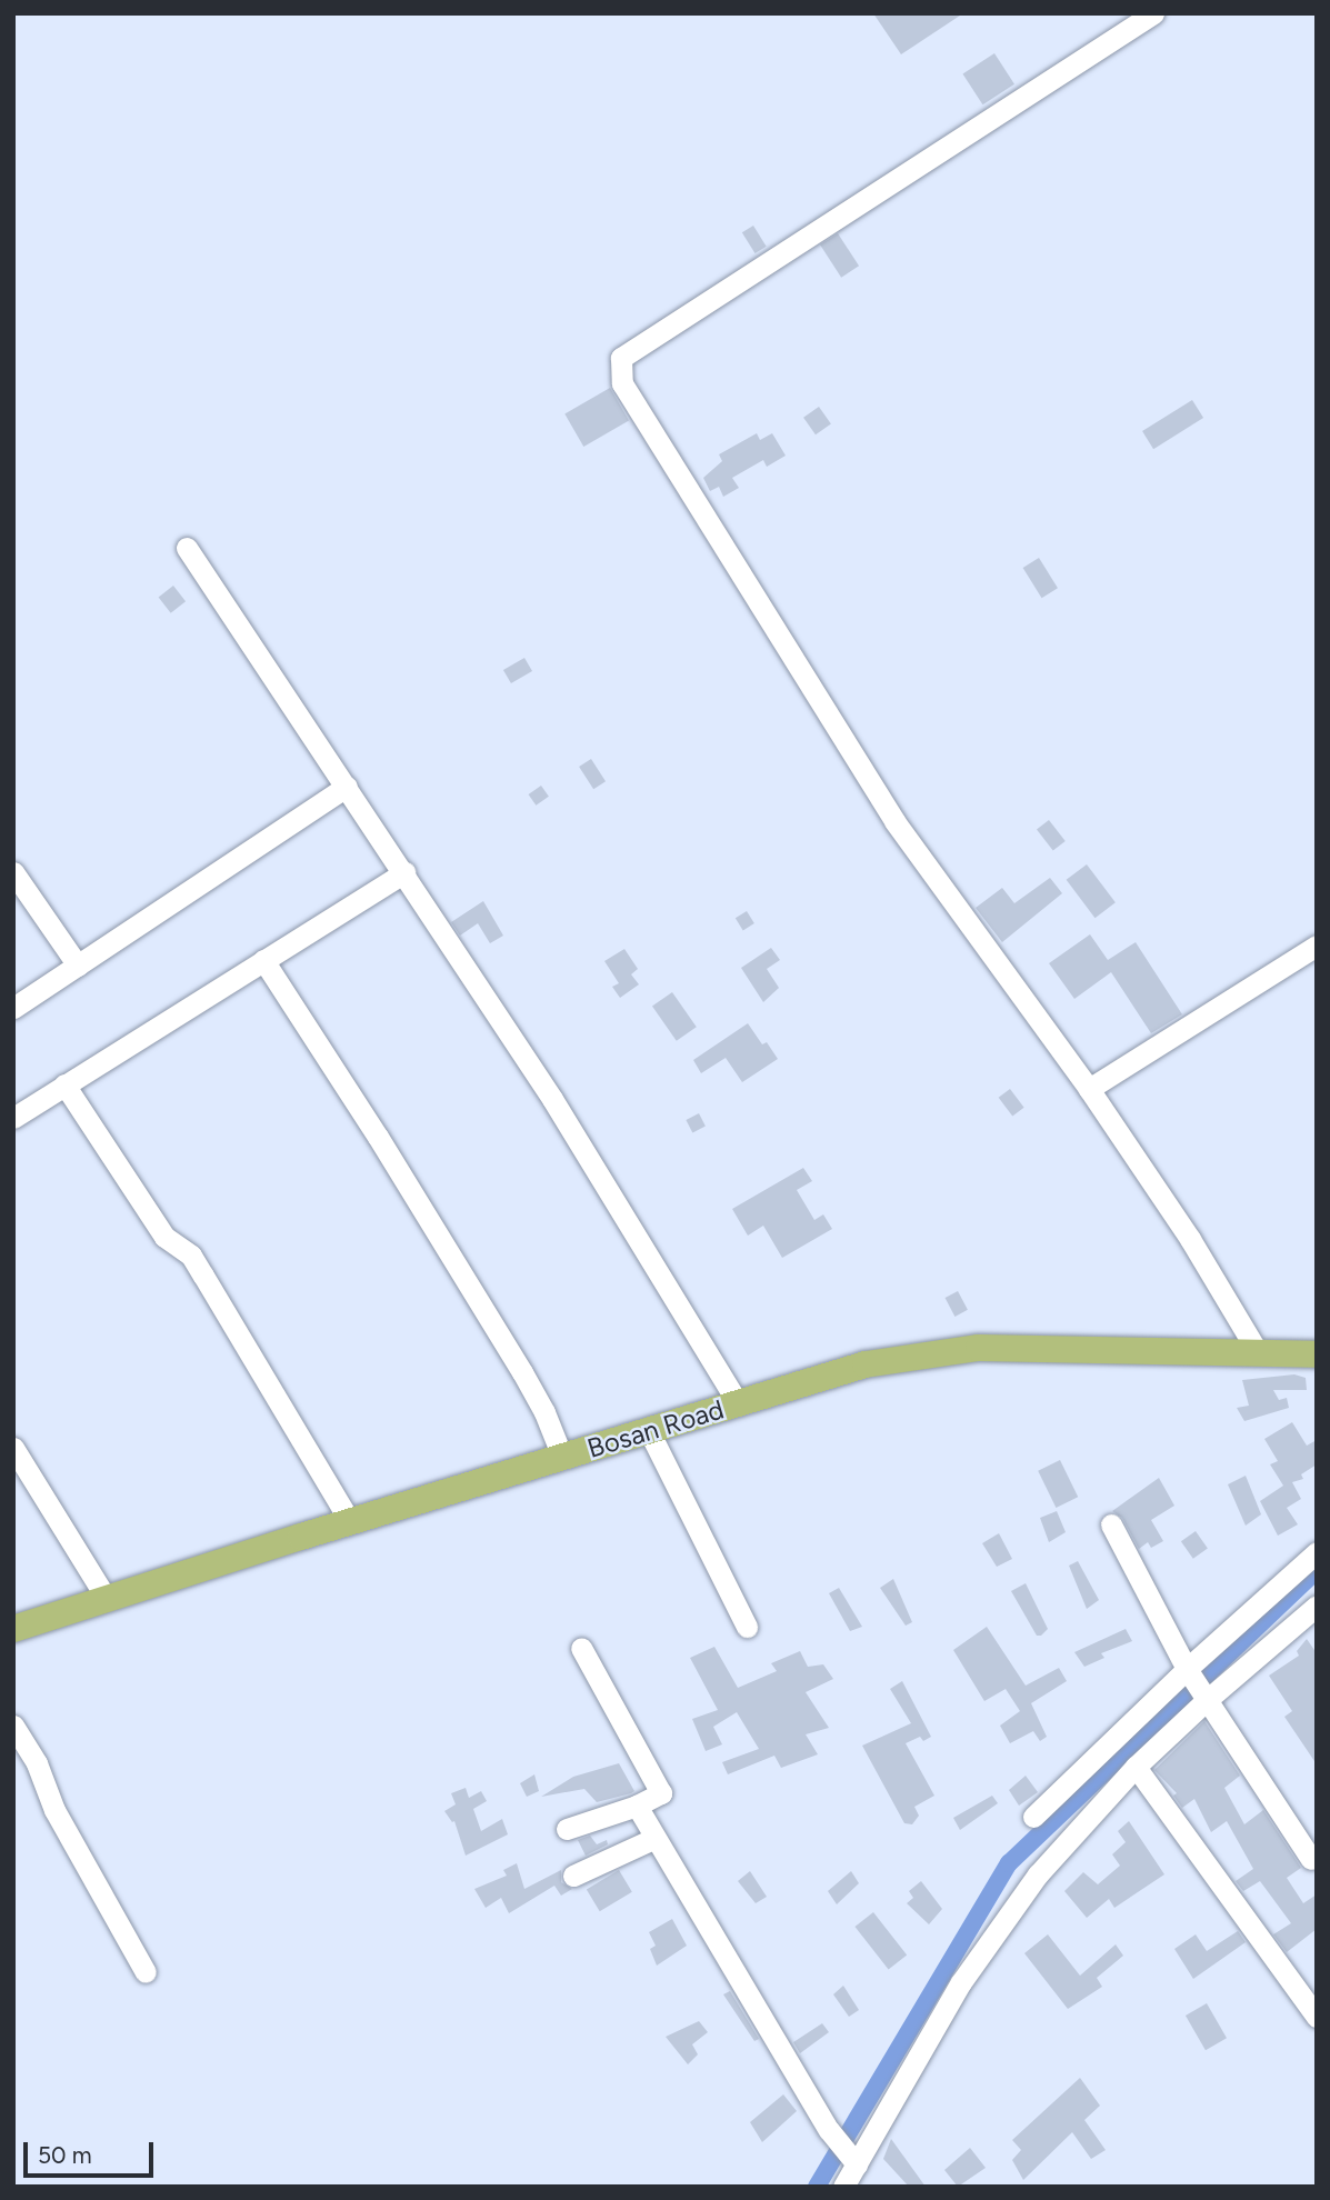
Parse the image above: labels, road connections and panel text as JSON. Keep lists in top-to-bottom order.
{
  "streets": {
    "main road": ["Bosan Road"]
  },
  "scale_bar": "50 m"
}
